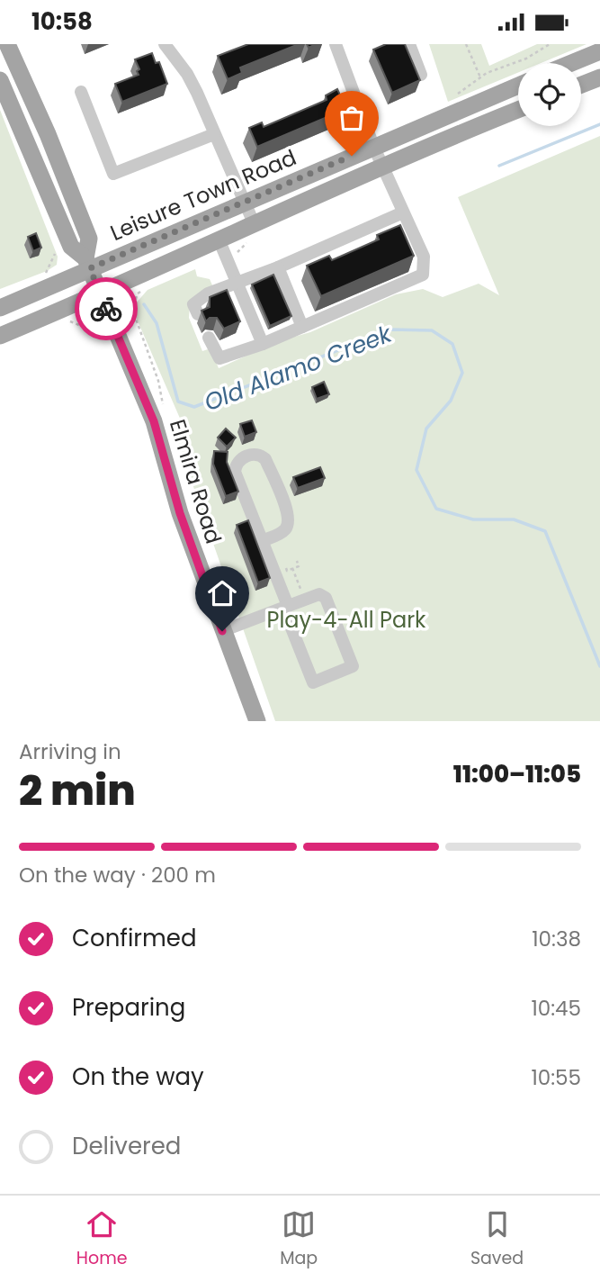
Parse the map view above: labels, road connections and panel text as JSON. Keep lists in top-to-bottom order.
{
  "streets": {
    "main road": ["Leisure Town Road", "Elmira Road"]
  },
  "crossings": [
    ["Leisure Town Road", "Elmira Road"]
  ],
  "water": ["Old Alamo Creek"],
  "parks": ["Play-4-All Park"],
  "page": {
    "status": "10:58",
    "heading": ["2 min", "Arriving in", "11:00–11:05"],
    "bar": "On the way · 200 m",
    "list": [
      ["Confirmed", "10:38"],
      ["Preparing", "10:45"],
      ["On the way", "10:55"],
      "Delivered"
    ],
    "tabs": ["Home", "Map", "Saved"]
  }
}
